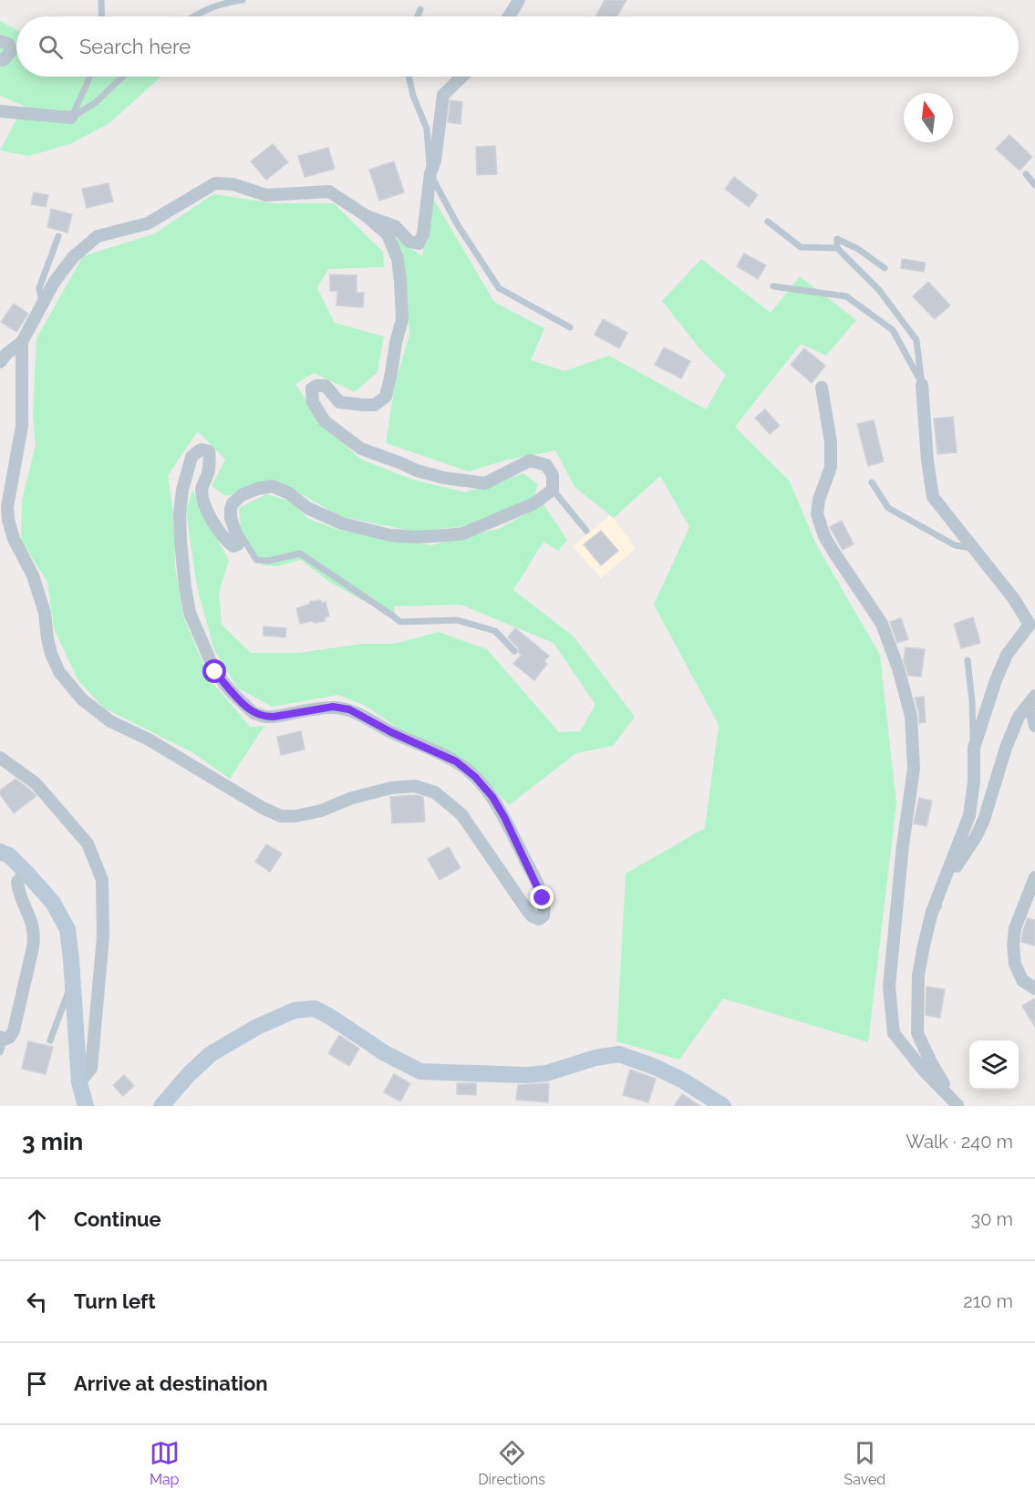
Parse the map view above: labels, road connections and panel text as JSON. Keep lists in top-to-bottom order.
{
  "north": "top",
  "page": {
    "search": "Search here",
    "heading": ["3 min", "Walk · 240 m"],
    "list": [
      ["Continue", "30 m"],
      ["Turn left", "210 m"],
      "Arrive at destination"
    ],
    "nav": ["Map", "Directions", "Saved"]
  }
}
